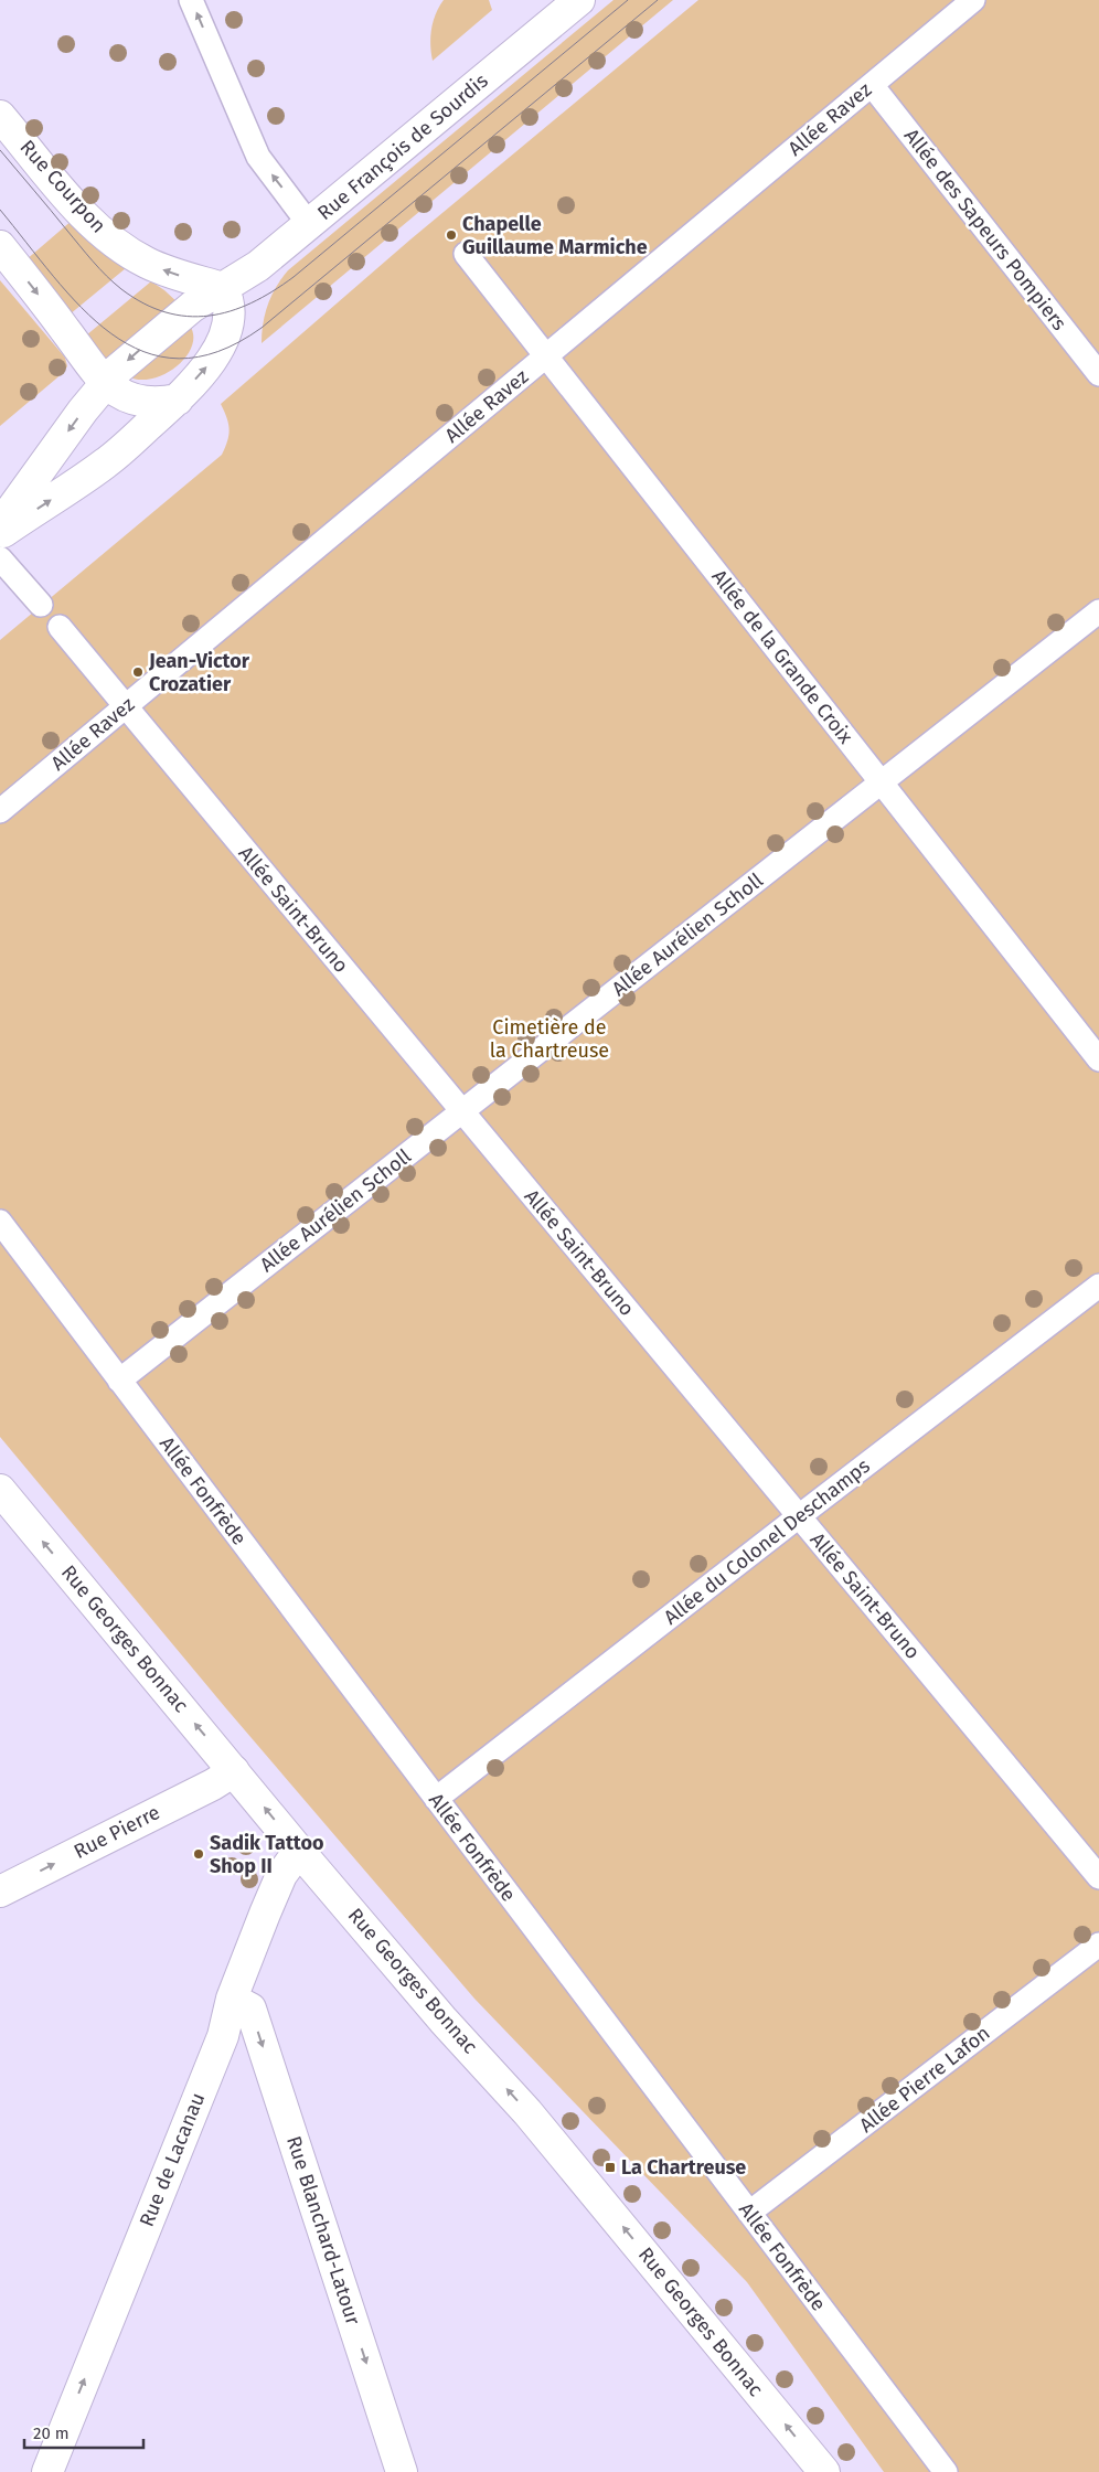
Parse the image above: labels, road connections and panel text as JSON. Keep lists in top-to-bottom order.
{
  "streets": {
    "street": [
      "Rue François de Sourdis",
      "Rue Courpon",
      "Rue Georges Bonnac",
      "Rue Pierre",
      "Rue de Lacanau",
      "Rue Blanchard-Latour"
    ],
    "lane": [
      "Allée Ravez",
      "Allée des Sapeurs Pompiers",
      "Allée de la Grande Croix",
      "Allée Saint-Bruno",
      "Allée Aurélien Scholl",
      "Allée Fonfrède",
      "Allée du Colonel Deschamps",
      "Allée Pierre Lafon"
    ]
  },
  "crossings": [
    ["Allée Ravez", "Allée des Sapeurs Pompiers"],
    ["Allée Ravez", "Allée de la Grande Croix"],
    ["Allée Ravez", "Allée Saint-Bruno"],
    ["Rue François de Sourdis", "Rue Courpon"],
    ["Allée de la Grande Croix", "Allée Aurélien Scholl"],
    ["Allée Saint-Bruno", "Allée Aurélien Scholl"],
    ["Allée Saint-Bruno", "Allée du Colonel Deschamps"],
    ["Allée Aurélien Scholl", "Allée Fonfrède"],
    ["Allée Fonfrède", "Allée du Colonel Deschamps"],
    ["Allée Fonfrède", "Allée Pierre Lafon"],
    ["Rue Georges Bonnac", "Rue Pierre"],
    ["Rue Georges Bonnac", "Rue de Lacanau"],
    ["Rue de Lacanau", "Rue Blanchard-Latour"]
  ],
  "one_way": [
    "Rue Georges Bonnac",
    "Rue Pierre",
    "Rue de Lacanau",
    "Rue Blanchard-Latour"
  ],
  "parks": ["Cimetière de la Chartreuse"],
  "places": {
    "other": ["Chapelle Guillaume Marmiche", "Jean-Victor Crozatier", "Sadik Tattoo Shop II"],
    "transit": ["La Chartreuse"]
  },
  "scale_bar": "20 m"
}
